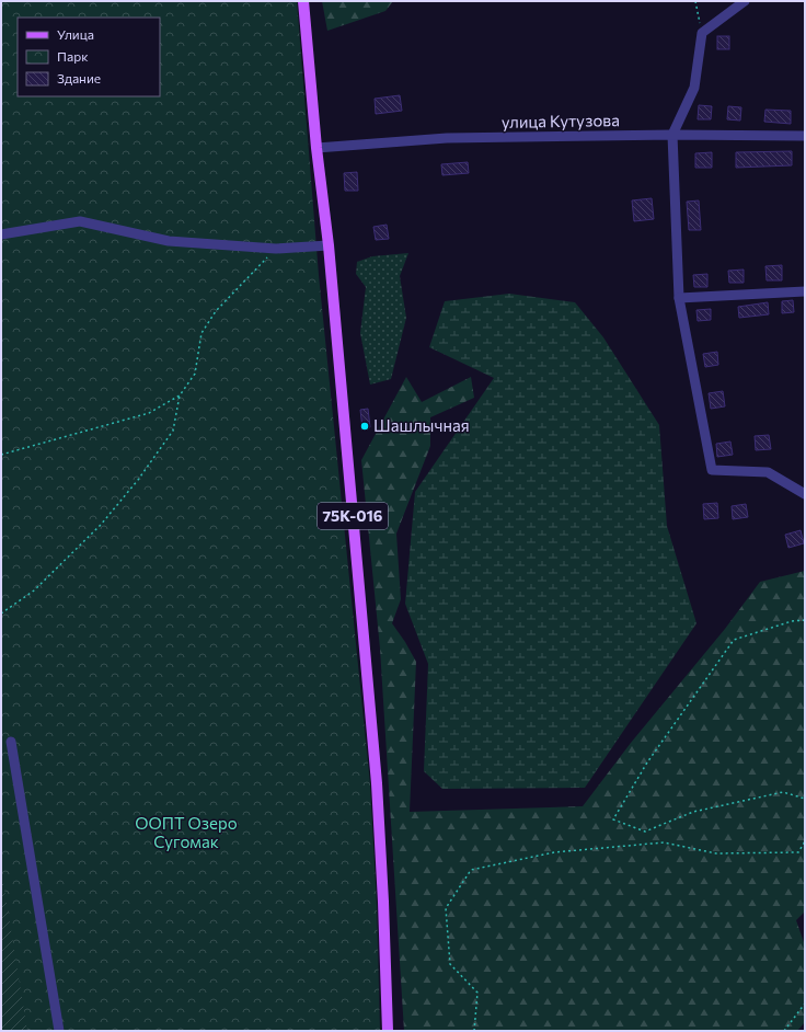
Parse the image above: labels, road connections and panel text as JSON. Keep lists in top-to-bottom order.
{
  "streets": {
    "main road": ["75К-016"],
    "street": ["улица Кутузова"]
  },
  "crossings": [
    ["улица Кутузова", "75К-016"]
  ],
  "parks": ["ООПТ Озеро Сугомак"],
  "places": ["Шашлычная"],
  "legend": ["Улица", "Парк", "Здание"]
}
